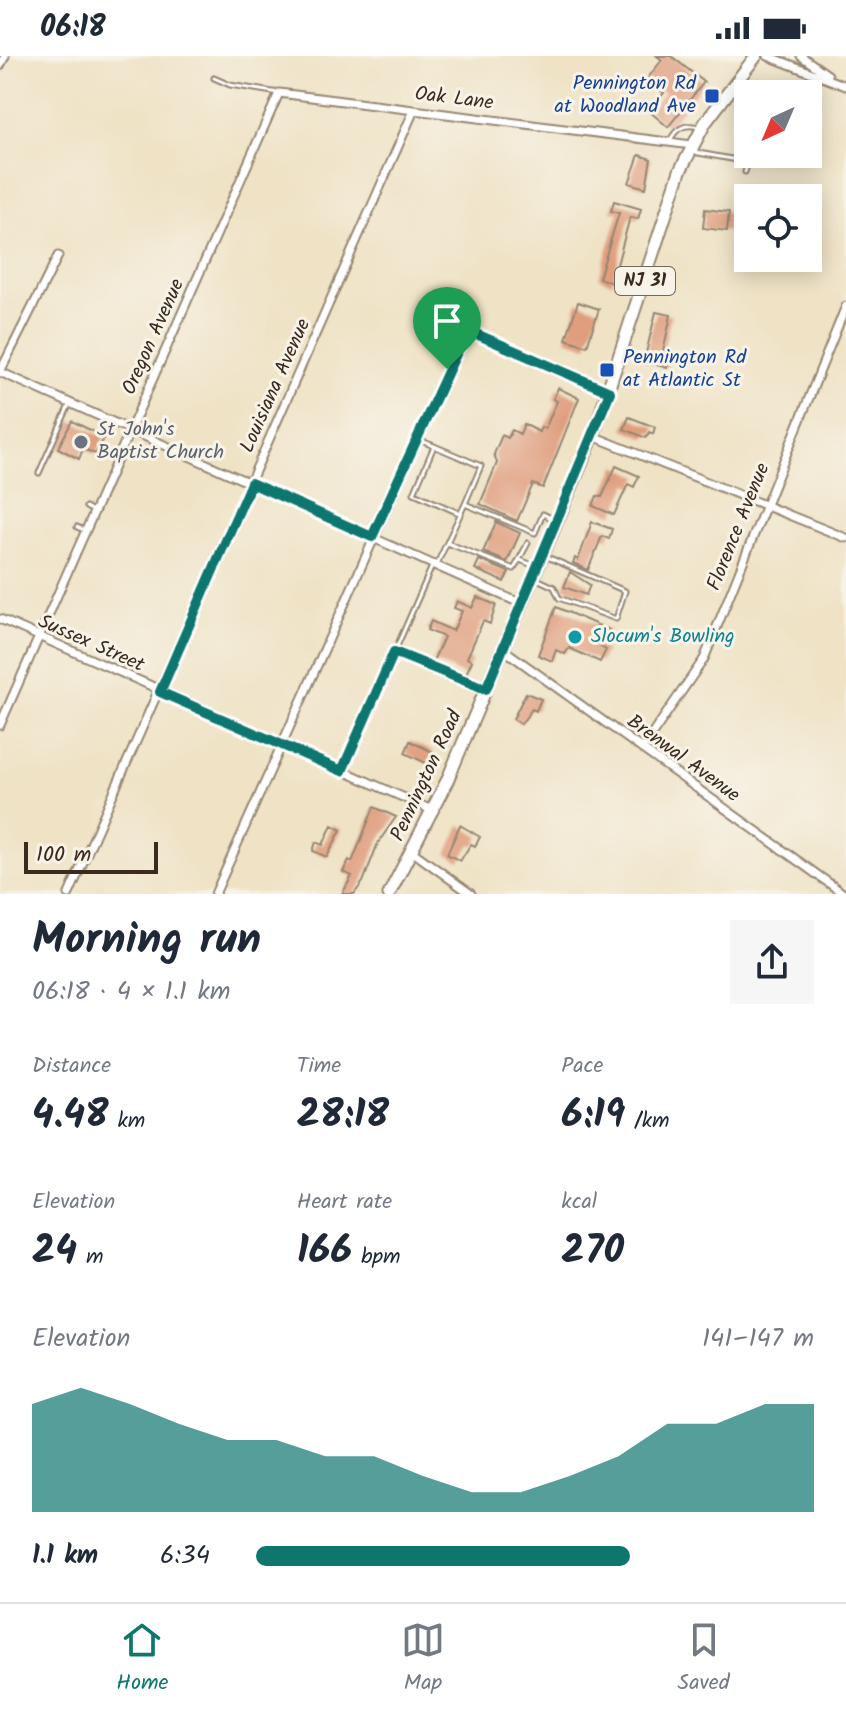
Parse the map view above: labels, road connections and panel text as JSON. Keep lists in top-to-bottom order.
{
  "streets": {
    "main road": ["NJ 31", "Pennington Road"],
    "street": [
      "Oak Lane",
      "Oregon Avenue",
      "Louisiana Avenue",
      "Florence Avenue",
      "Sussex Street",
      "Brenwal Avenue"
    ]
  },
  "crossings": [
    ["Oak Lane", "Oregon Avenue"],
    ["Oak Lane", "Louisiana Avenue"],
    ["Oak Lane", "Pennington Road"],
    ["Oregon Avenue", "Sussex Street"],
    ["Louisiana Avenue", "Sussex Street"],
    ["Florence Avenue", "Brenwal Avenue"],
    ["Sussex Street", "Pennington Road"],
    ["Brenwal Avenue", "Pennington Road"]
  ],
  "places": {
    "transit": ["Pennington Rd at Woodland Ave", "Pennington Rd at Atlantic St"],
    "other": ["St John's Baptist Church", "Slocum's Bowling"]
  },
  "scale_bar": "100 m",
  "north": "bottom left",
  "page": {
    "status": "06:18",
    "scale": "100 m",
    "heading": ["Morning run", "06:18 · 4 × 1.1 km"],
    "stats": [
      ["Distance", "4.48 km"],
      ["Time", "28:18"],
      ["Pace", "6:19 /km"],
      ["Elevation", "24 m"],
      ["Heart rate", "166 bpm"],
      ["kcal", "270"]
    ],
    "chart": ["Elevation", "141–147 m"],
    "list": [
      {
        "name": "1.1 km",
        "note": "6:34"
      }
    ],
    "tabs": ["Home", "Map", "Saved"]
  }
}
